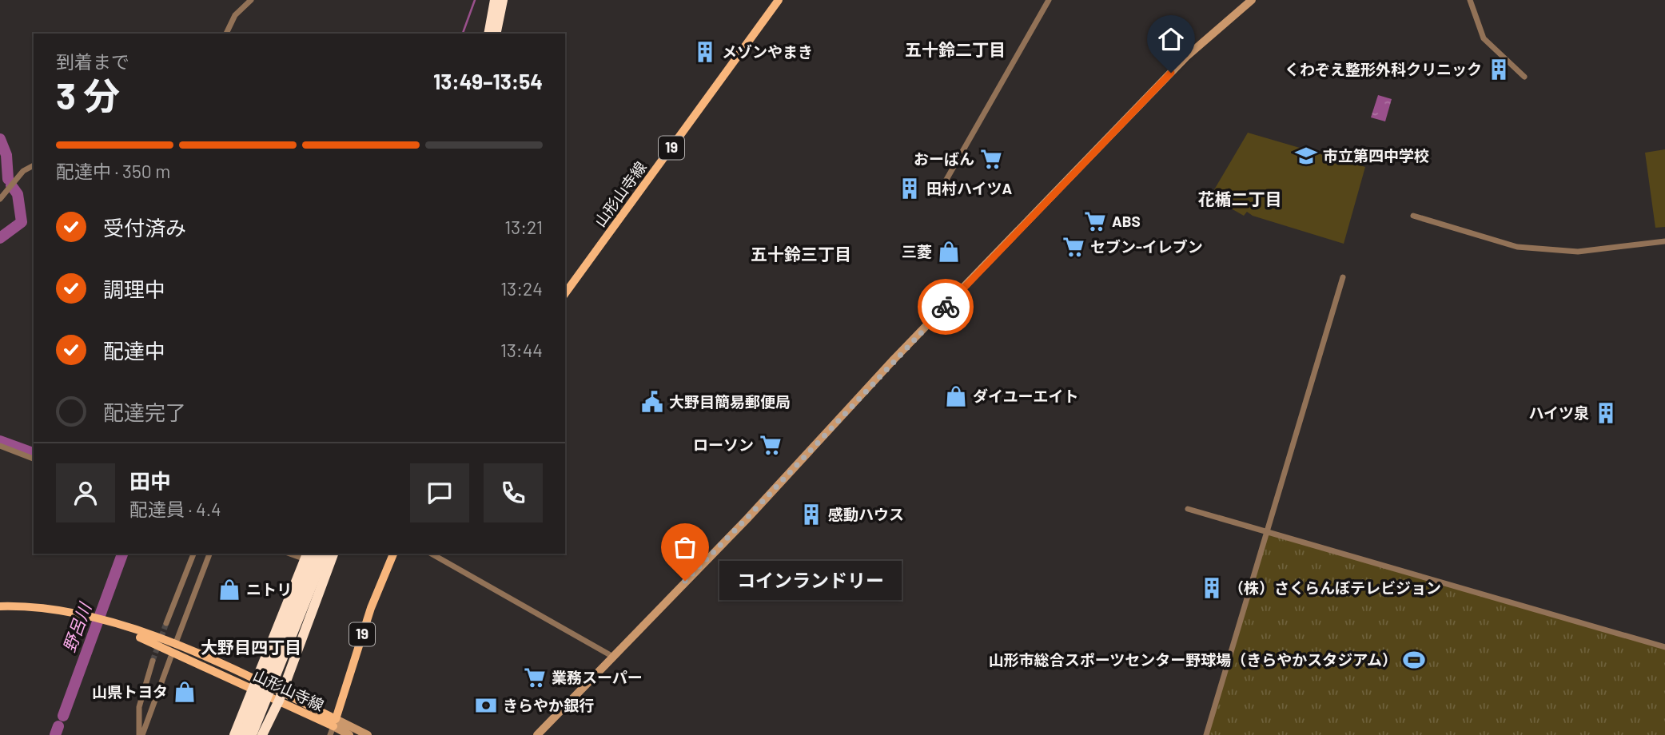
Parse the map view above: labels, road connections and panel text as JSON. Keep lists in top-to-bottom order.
{
  "streets": {
    "main road": ["19", "山形山寺線"]
  },
  "districts": [
    "五十鈴二丁目",
    "花楯二丁目",
    "五十鈴三丁目",
    "大野目四丁目"
  ],
  "water": ["野呂川"],
  "places": {
    "building": [
      "メゾンやまき",
      "くわぞえ整形外科クリニック",
      "田村ハイツA",
      "ハイツ泉",
      "感動ハウス",
      "（株）さくらんぼテレビジョン"
    ],
    "school or university": ["市立第四中学校"],
    "supermarket": [
      "おーばん",
      "ABS",
      "セブン-イレブン",
      "ローソン",
      "業務スーパー"
    ],
    "shop": [
      "三菱",
      "ダイユーエイト",
      "ニトリ",
      "山県トヨタ"
    ],
    "public building": ["大野目簡易郵便局"],
    "other": ["コインランドリー"],
    "sports": ["山形市総合スポーツセンター野球場（きらやかスタジアム）"],
    "bank": ["きらやか銀行"]
  },
  "page": {
    "heading": ["3 分", "到着まで", "13:49–13:54"],
    "panel": ["田中", "配達員 · 4.4"],
    "bar": "配達中 · 350 m",
    "list": [
      ["受付済み", "13:21"],
      ["調理中", "13:24"],
      ["配達中", "13:44"],
      "配達完了"
    ],
    "bubble": "コインランドリー"
  }
}
